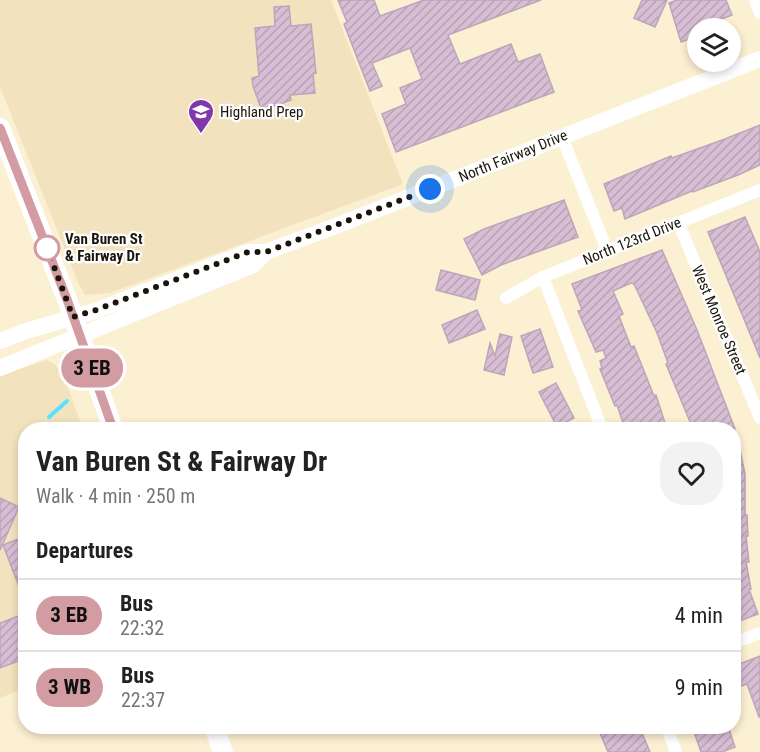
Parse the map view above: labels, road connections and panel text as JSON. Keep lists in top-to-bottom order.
{
  "streets": {
    "street": ["North Fairway Drive", "North 123rd Drive", "West Monroe Street"]
  },
  "crossings": [
    ["North 123rd Drive", "West Monroe Street"]
  ],
  "places": {
    "school or university": ["Highland Prep"],
    "other": ["Van Buren St & Fairway Dr"]
  },
  "page": {
    "on_map": "3 EB",
    "heading": [
      ["Van Buren St & Fairway Dr", "Walk · 4 min · 250 m"],
      "Departures"
    ],
    "list": [
      {
        "mark": "3 EB",
        "name": "Bus",
        "note": "22:32",
        "value": "4 min"
      },
      {
        "mark": "3 WB",
        "name": "Bus",
        "note": "22:37",
        "value": "9 min"
      }
    ]
  }
}
